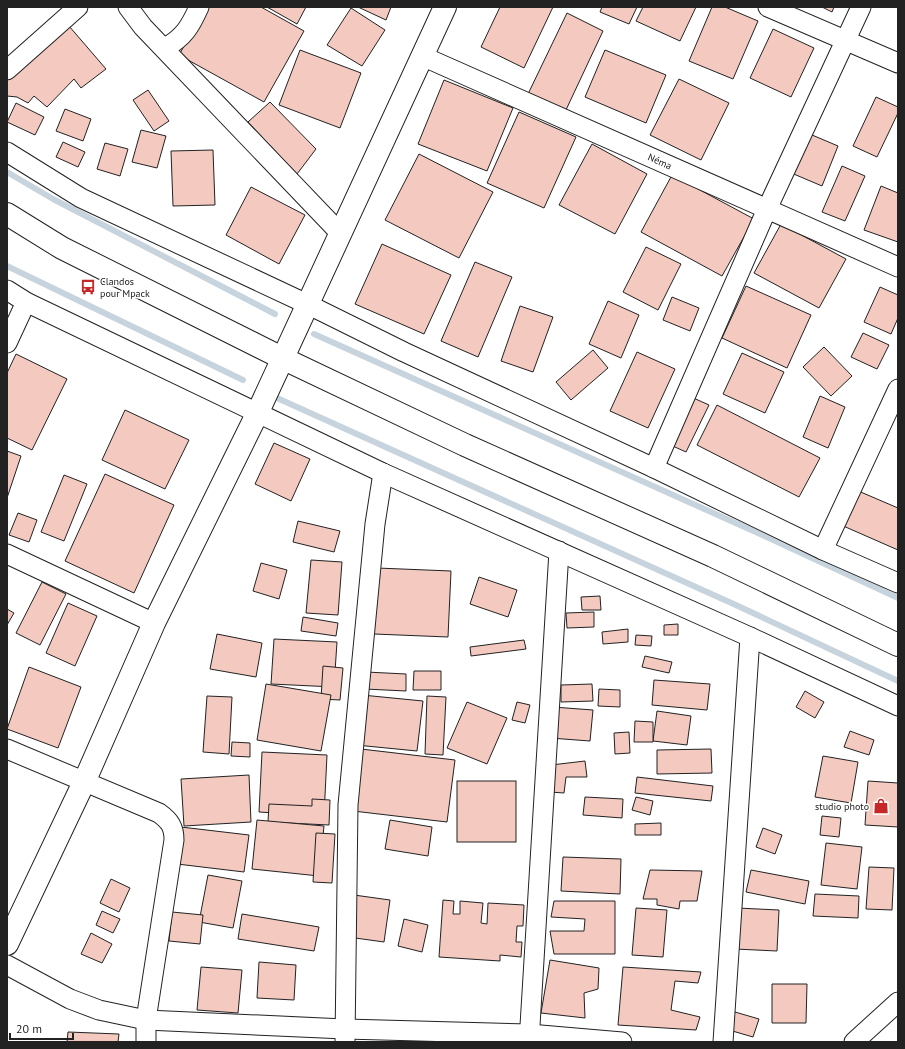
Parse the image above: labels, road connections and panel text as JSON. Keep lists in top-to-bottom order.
{
  "streets": {
    "street": ["Néma"]
  },
  "places": {
    "bus stop": ["Clandos pour Mpack"],
    "shop": ["studio photo"]
  },
  "scale_bar": "20 m"
}
